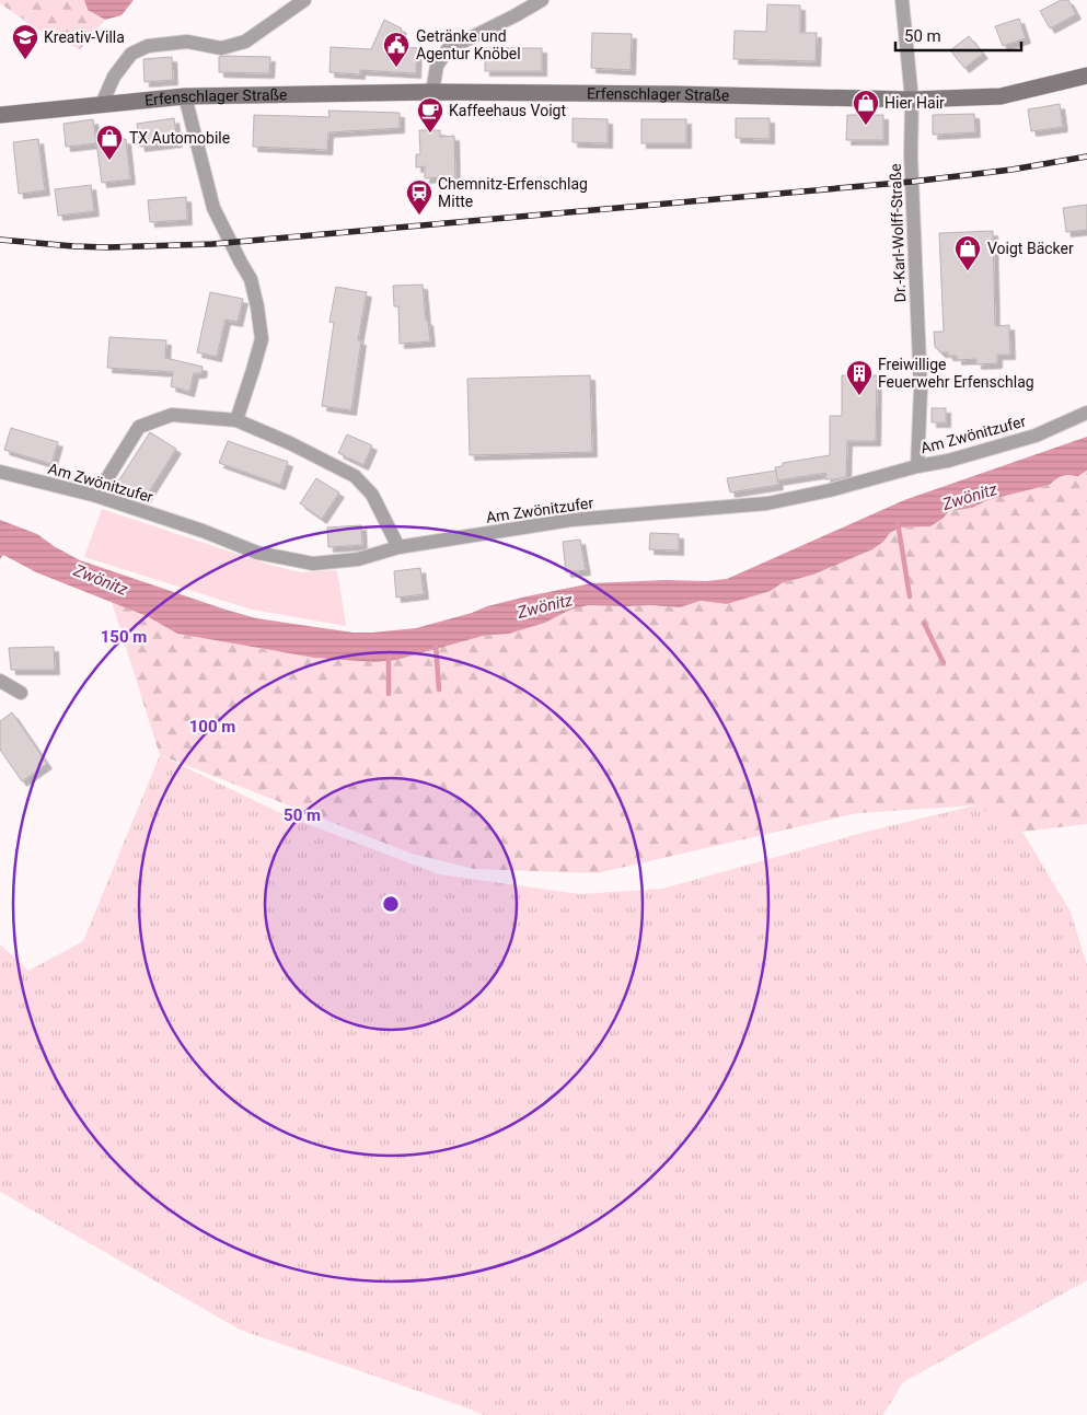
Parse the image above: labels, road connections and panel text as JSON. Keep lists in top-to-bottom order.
{
  "streets": {
    "main road": ["Erfenschlager Straße"],
    "street": ["Dr.-Karl-Wolff-Straße", "Am Zwönitzufer"]
  },
  "crossings": [
    ["Erfenschlager Straße", "Dr.-Karl-Wolff-Straße"],
    ["Dr.-Karl-Wolff-Straße", "Am Zwönitzufer"]
  ],
  "water": ["Zwönitz"],
  "places": {
    "school or university": ["Kreativ-Villa"],
    "public building": ["Getränke und Agentur Knöbel"],
    "shop": ["Hier Hair", "TX Automobile", "Voigt Bäcker"],
    "cafe": ["Kaffeehaus Voigt"],
    "station": ["Chemnitz-Erfenschlag Mitte"],
    "building": ["Freiwillige Feuerwehr Erfenschlag"]
  },
  "scale_bar": "50 m",
  "rings": ["150 m", "100 m", "50 m"]
}
